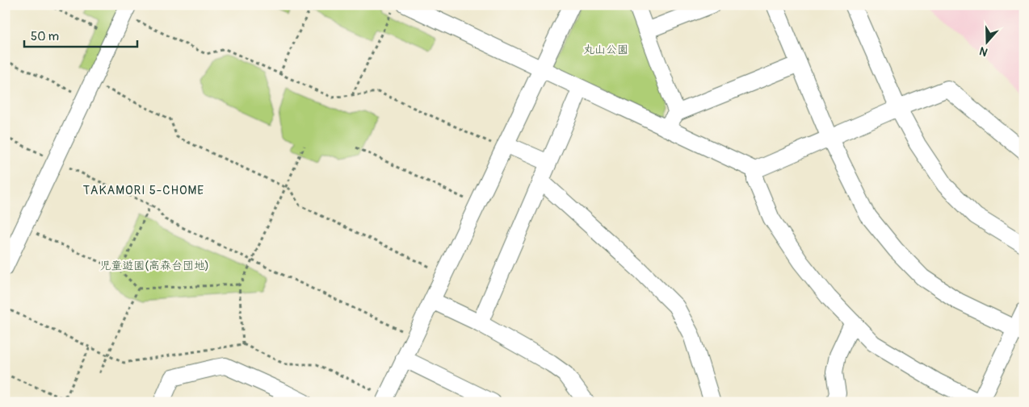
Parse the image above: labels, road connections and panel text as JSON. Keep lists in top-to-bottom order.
{
  "districts": ["TAKAMORI 5-CHOME"],
  "parks": ["丸山公園", "児童遊園(高森台団地)"],
  "scale_bar": "50 m",
  "north": "bottom"
}
